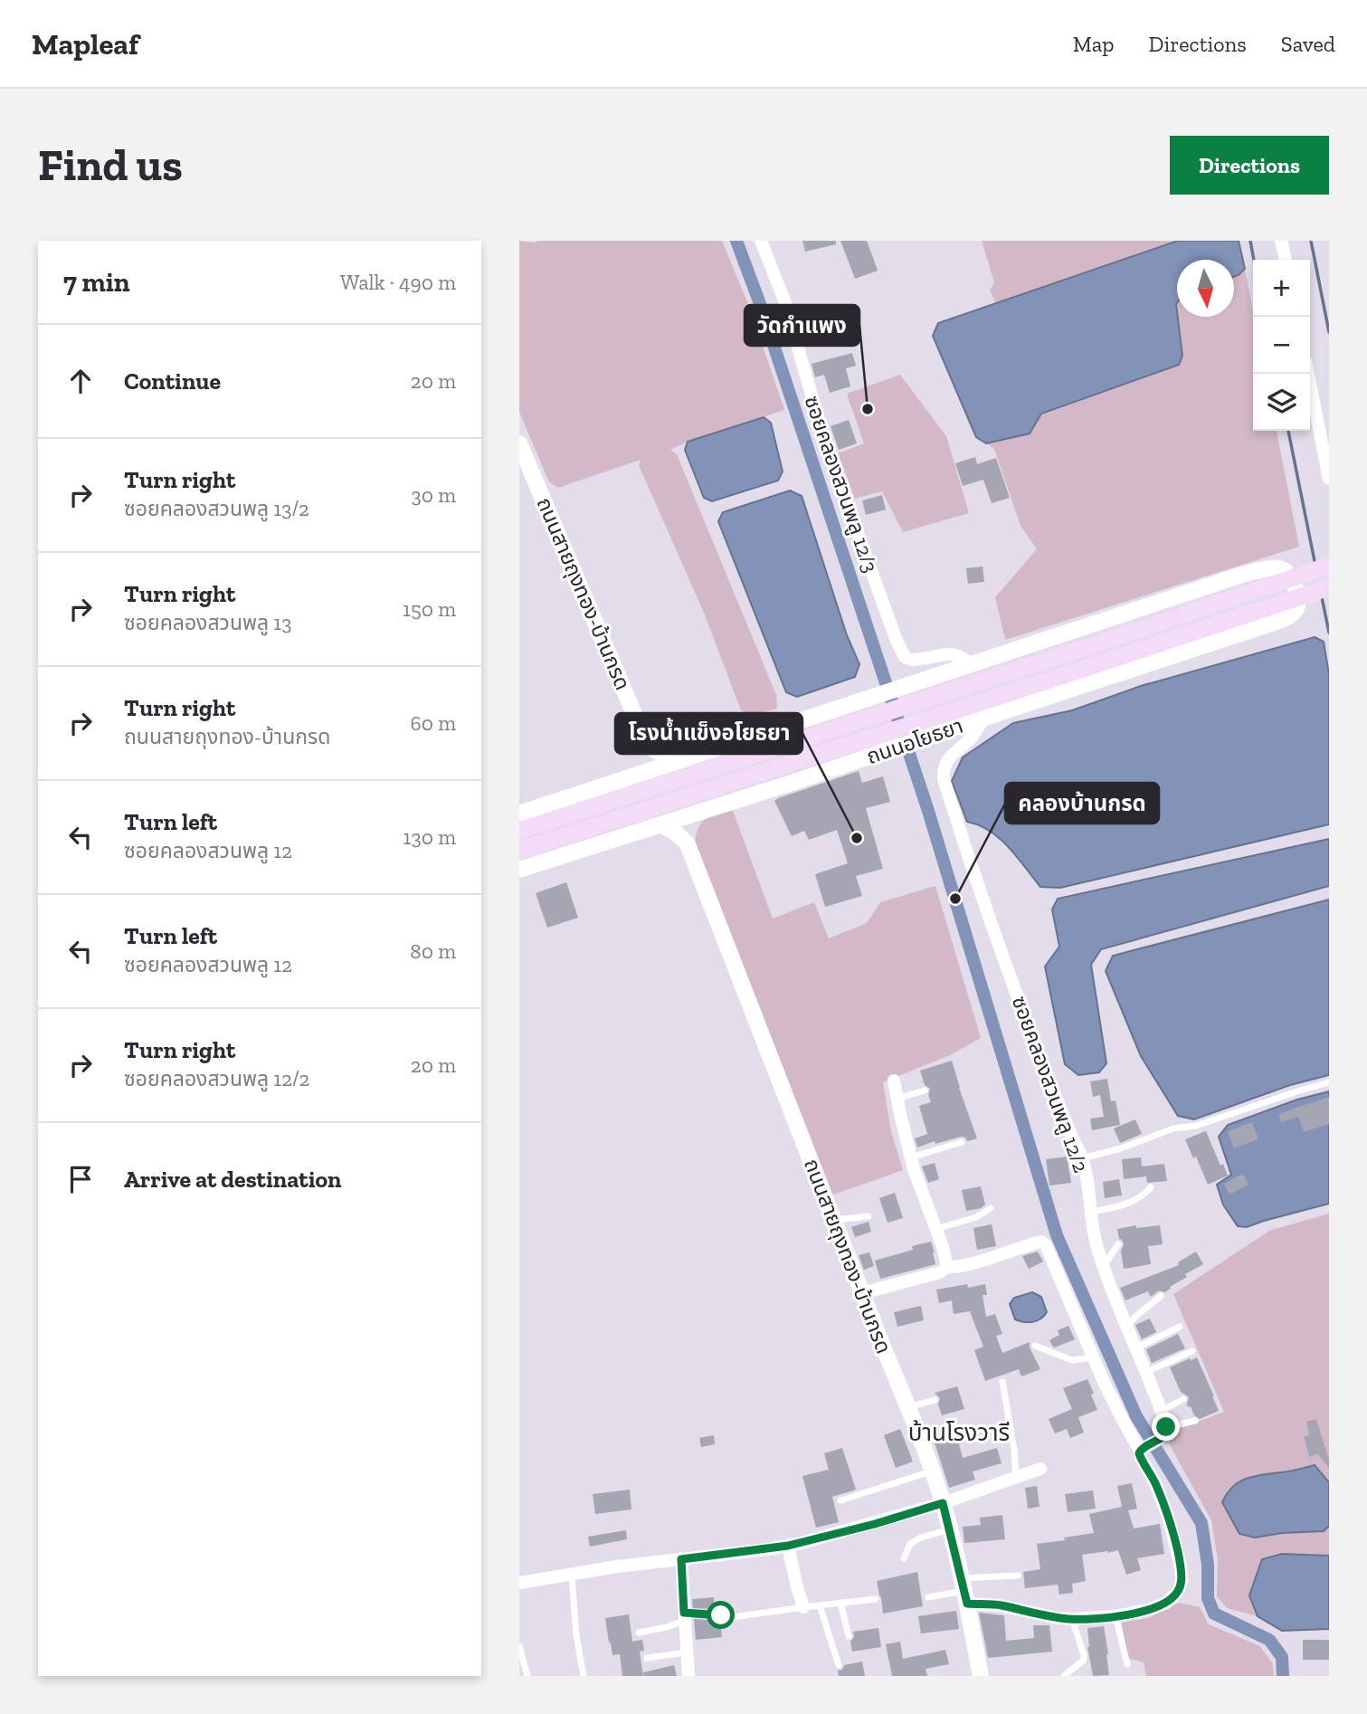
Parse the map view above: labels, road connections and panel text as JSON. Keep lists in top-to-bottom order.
{
  "streets": {
    "main road": ["ถนนอโยธยา"],
    "street": ["ซอยคลองสวนพลู 12/3", "ถนนสายถุงทอง-บ้านกรด", "ซอยคลองสวนพลู 12/2"]
  },
  "crossings": [
    ["ซอยคลองสวนพลู 12/3", "ถนนอโยธยา"],
    ["ถนนอโยธยา", "ซอยคลองสวนพลู 12/2"]
  ],
  "districts": ["บ้านโรงวารี"],
  "places": ["วัดกำแพง", "โรงน้ำแข็งอโยธยา", "คลองบ้านกรด"],
  "north": "bottom",
  "page": {
    "header": "Mapleaf",
    "nav": ["Map", "Directions", "Saved"],
    "buttons": "Directions",
    "title": "Find us",
    "heading": ["7 min", "Walk · 490 m"],
    "map_buttons": ["+", "−"],
    "list": [
      ["Continue", "20 m"],
      ["Turn right", "ซอยคลองสวนพลู 13/2", "30 m"],
      ["Turn right", "ซอยคลองสวนพลู 13", "150 m"],
      ["Turn right", "ถนนสายถุงทอง-บ้านกรด", "60 m"],
      ["Turn left", "ซอยคลองสวนพลู 12", "130 m"],
      ["Turn left", "ซอยคลองสวนพลู 12", "80 m"],
      ["Turn right", "ซอยคลองสวนพลู 12/2", "20 m"],
      "Arrive at destination"
    ]
  }
}
